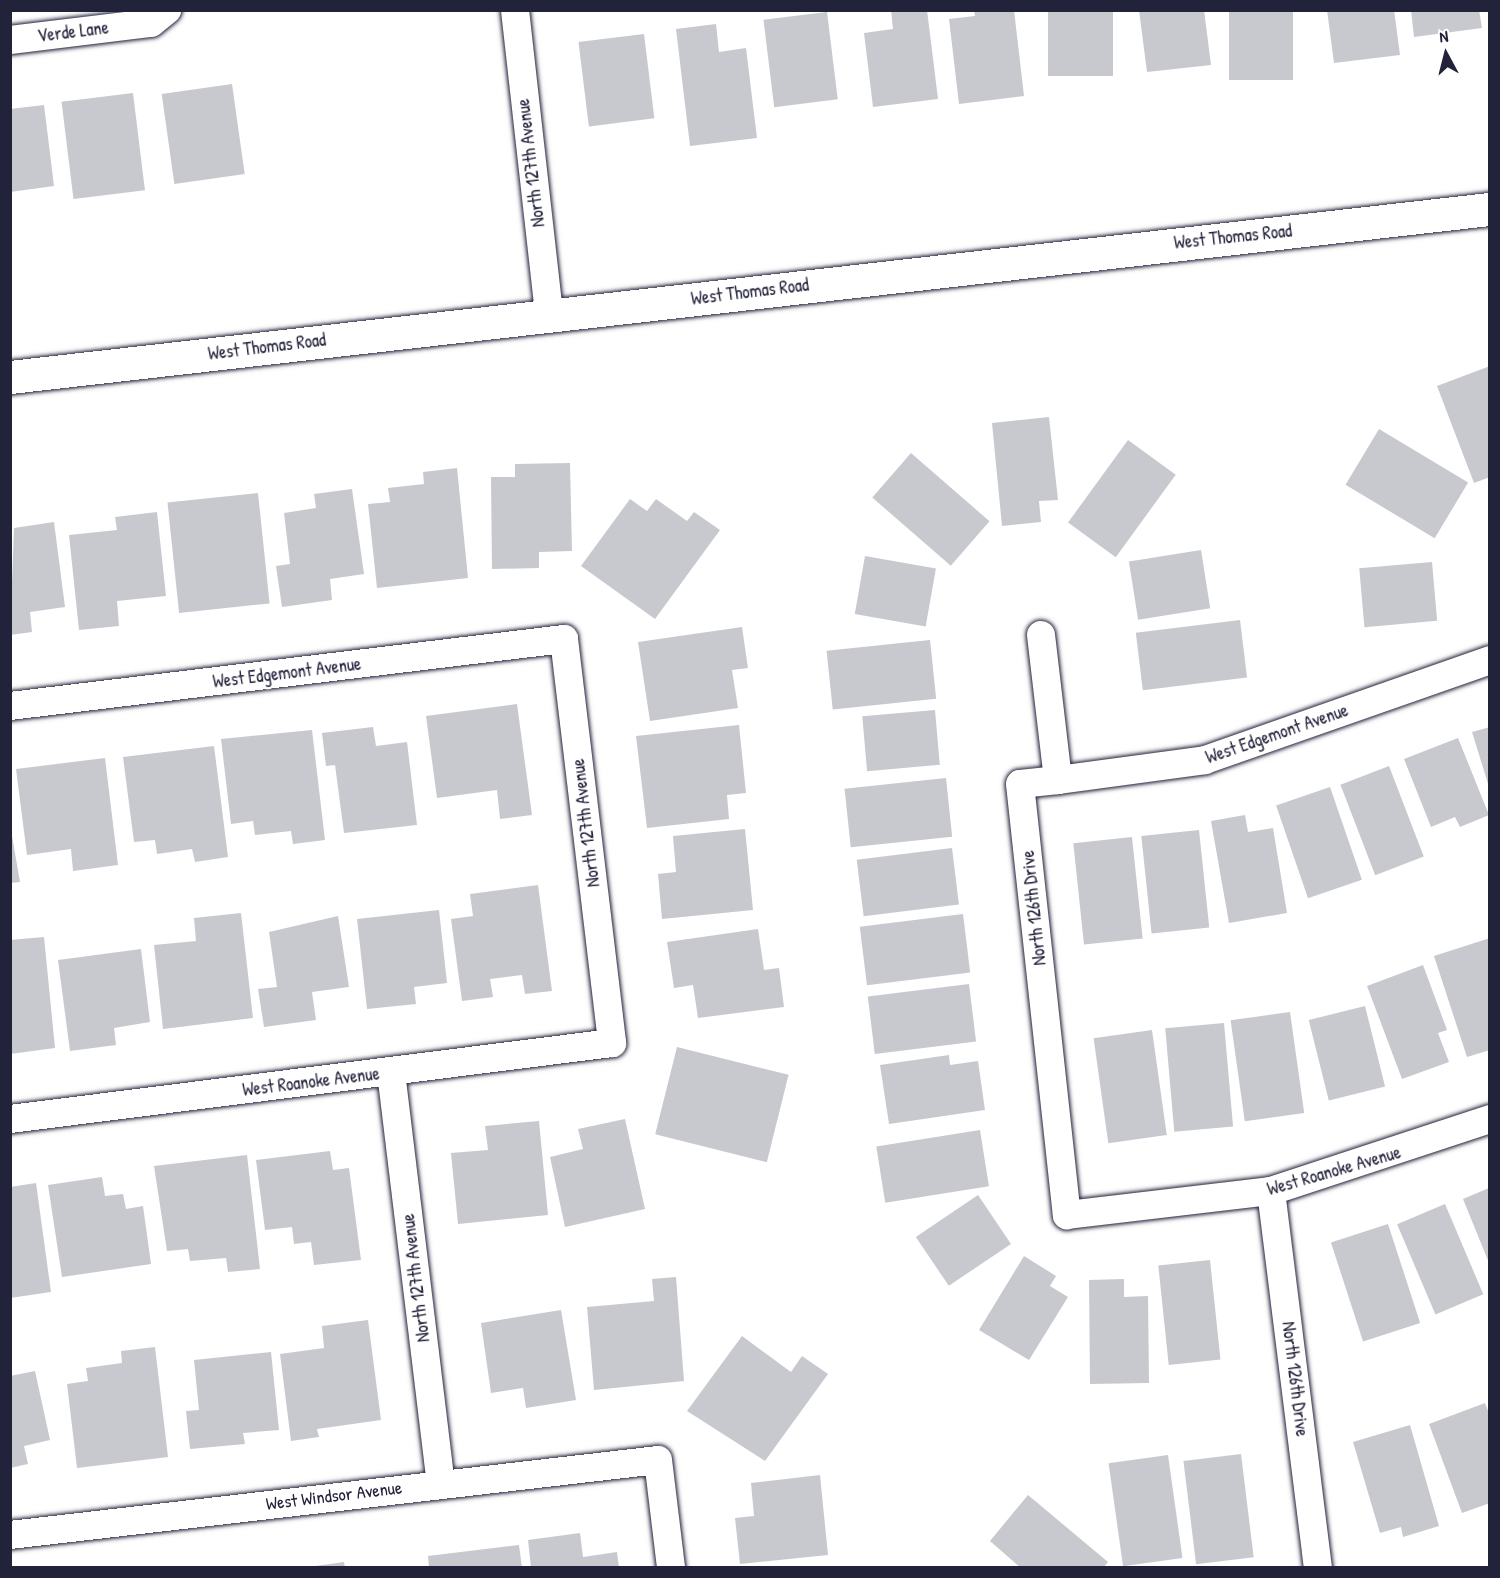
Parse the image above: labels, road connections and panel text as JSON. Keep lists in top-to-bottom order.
{
  "streets": {
    "street": [
      "Verde Lane",
      "North 127th Avenue",
      "West Thomas Road",
      "West Edgemont Avenue",
      "North 126th Drive",
      "West Roanoke Avenue",
      "West Windsor Avenue"
    ]
  },
  "crossings": [
    ["North 127th Avenue", "West Thomas Road"],
    ["North 127th Avenue", "West Edgemont Avenue"],
    ["North 127th Avenue", "West Roanoke Avenue"],
    ["North 127th Avenue", "West Windsor Avenue"],
    ["West Edgemont Avenue", "North 126th Drive"],
    ["North 126th Drive", "West Roanoke Avenue"]
  ],
  "north": "top"
}
